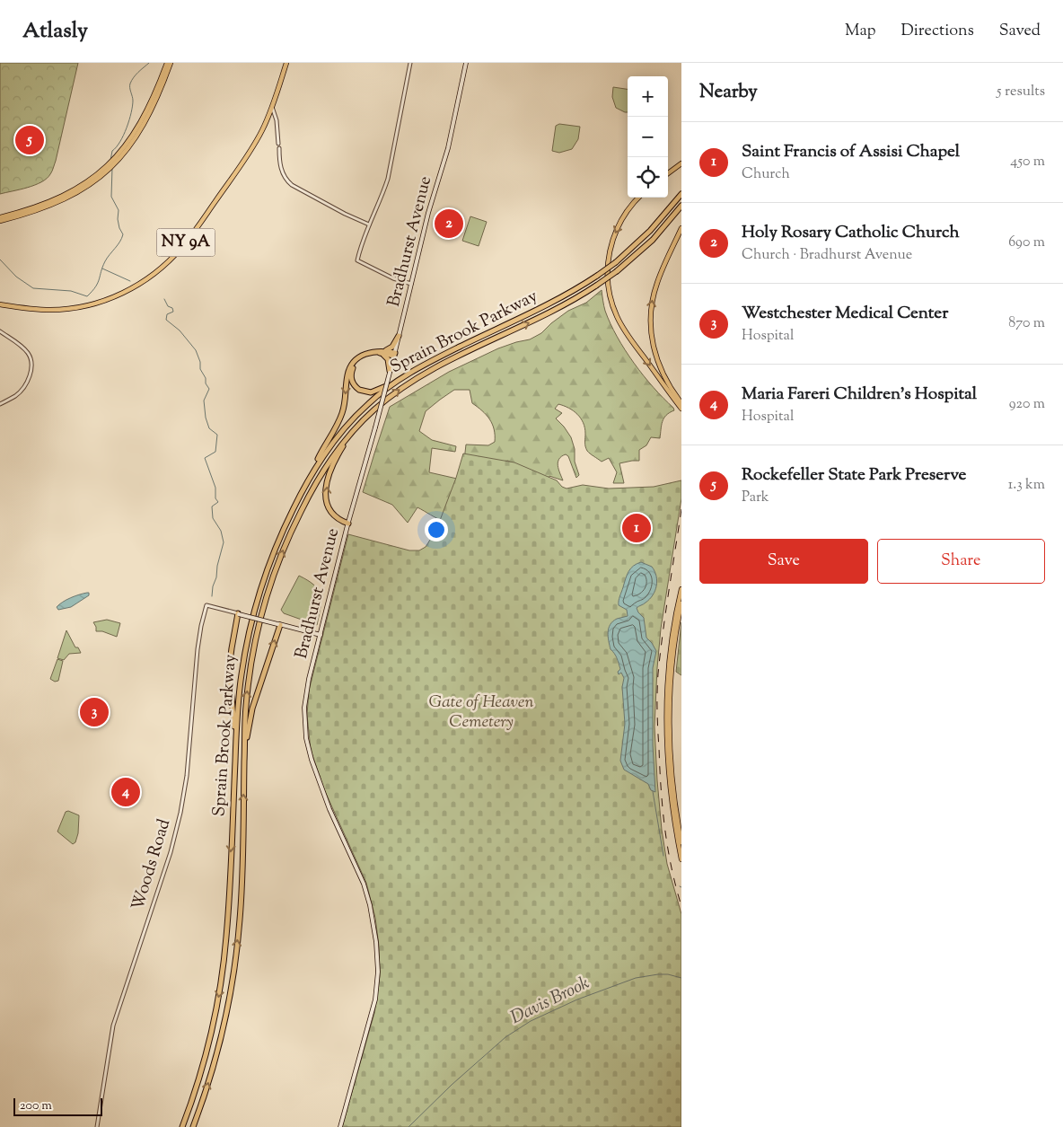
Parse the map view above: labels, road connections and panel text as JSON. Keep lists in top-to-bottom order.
{
  "streets": {
    "highway": ["Sprain Brook Parkway"],
    "main road": ["Bradhurst Avenue", "NY 9A"],
    "street": ["Woods Road"]
  },
  "water": ["Davis Brook"],
  "parks": ["Gate of Heaven Cemetery"],
  "scale_bar": "200 m",
  "page": {
    "header": "Atlasly",
    "nav": ["Map", "Directions", "Saved"],
    "heading": ["Nearby", "5 results"],
    "map_buttons": ["+", "−"],
    "list": [
      {
        "mark": "1",
        "name": "Saint Francis of Assisi Chapel",
        "note": "Church",
        "value": "450 m"
      },
      {
        "mark": "2",
        "name": "Holy Rosary Catholic Church",
        "note": "Church · Bradhurst Avenue",
        "value": "690 m"
      },
      {
        "mark": "3",
        "name": "Westchester Medical Center",
        "note": "Hospital",
        "value": "870 m"
      },
      {
        "mark": "4",
        "name": "Maria Fareri Children's Hospital",
        "note": "Hospital",
        "value": "920 m"
      },
      {
        "mark": "5",
        "name": "Rockefeller State Park Preserve",
        "note": "Park",
        "value": "1.3 km"
      }
    ],
    "pins": [
      "5",
      "2",
      "1",
      "3",
      "4"
    ],
    "buttons": ["Save", "Share"],
    "scale": "200 m"
  }
}
